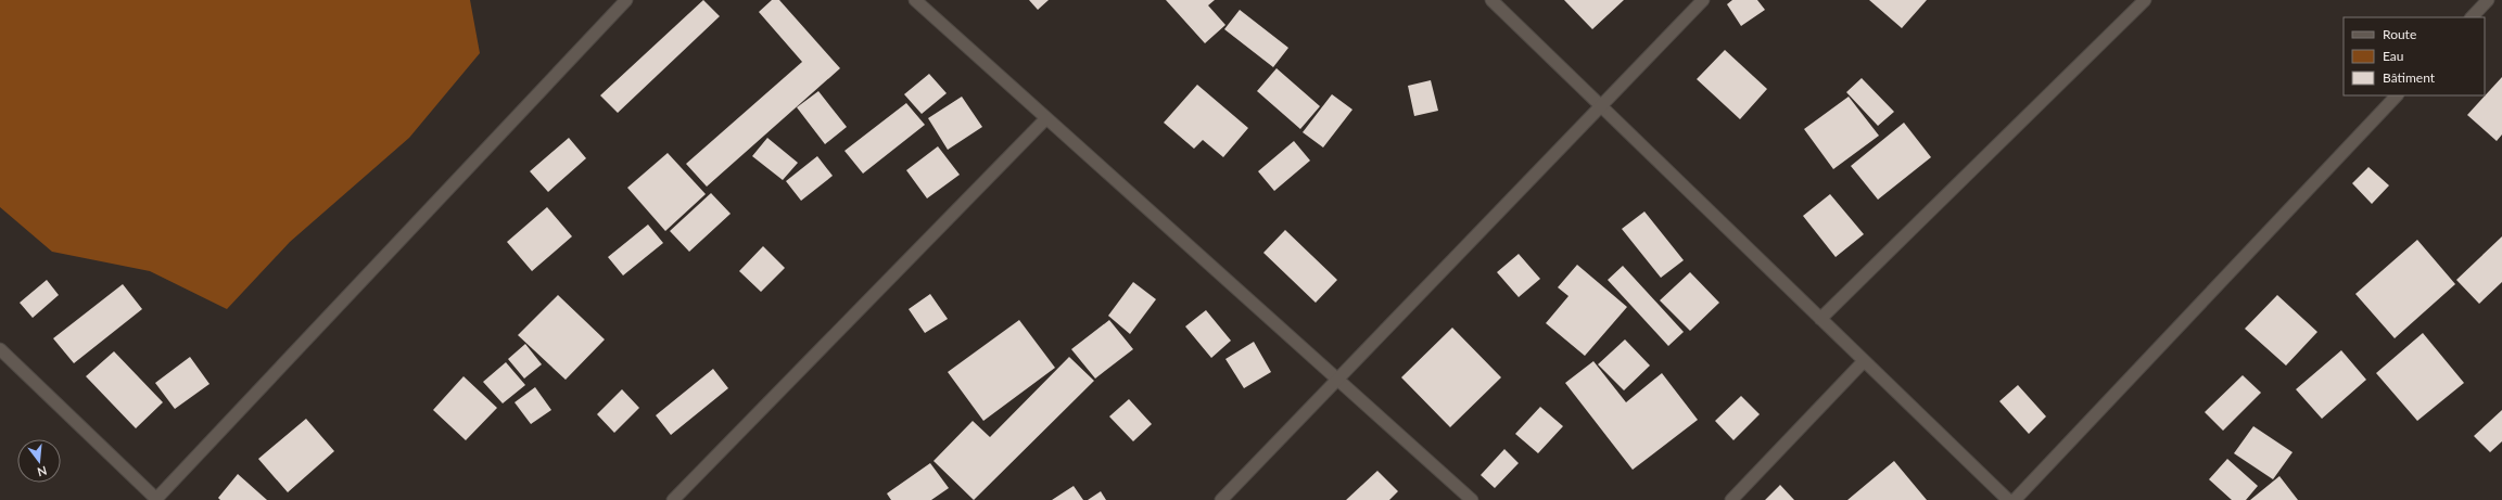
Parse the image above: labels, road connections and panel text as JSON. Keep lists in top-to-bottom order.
{
  "legend": ["Route", "Eau", "Bâtiment"],
  "north": "bottom"
}
